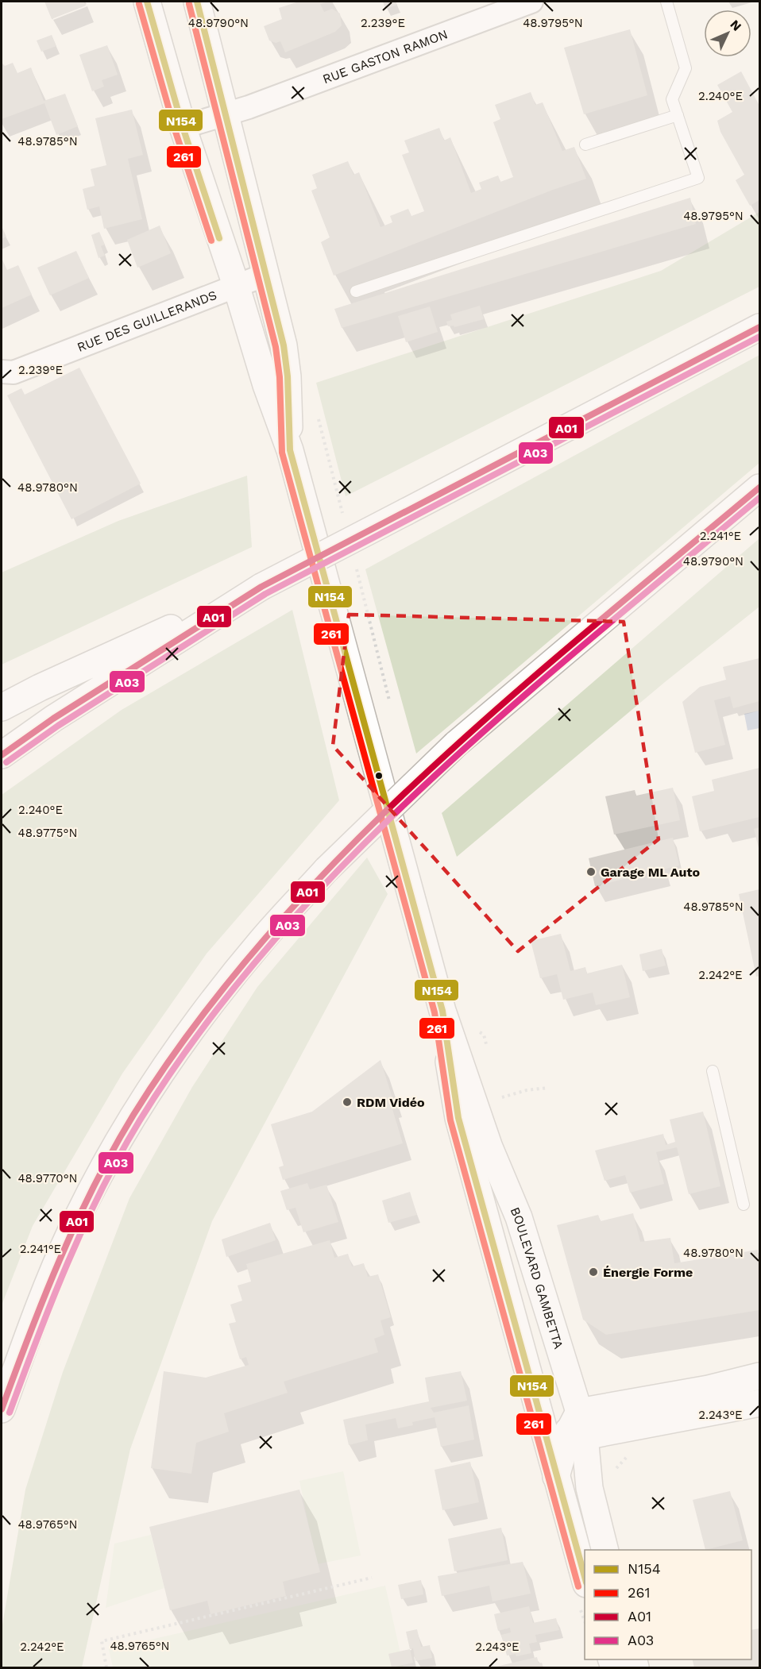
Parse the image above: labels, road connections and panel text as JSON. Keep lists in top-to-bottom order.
{
  "streets": {
    "main road": ["BOULEVARD GAMBETTA"],
    "street": ["RUE GASTON RAMON", "RUE DES GUILLERANDS"]
  },
  "crossings": [
    ["RUE GASTON RAMON", "BOULEVARD GAMBETTA"],
    ["RUE DES GUILLERANDS", "BOULEVARD GAMBETTA"]
  ],
  "places": ["Garage ML Auto", "RDM Vidéo", "Énergie Forme"],
  "lines": [
    "transit line N154",
    "transit line 261",
    "transit line A01",
    "transit line A03"
  ],
  "legend": [
    "N154",
    "261",
    "A01",
    "A03"
  ],
  "north": "top right",
  "coordinates": [
    "2.239°E",
    "48.9790°N",
    "48.9795°N",
    "2.240°E",
    "48.9785°N",
    "48.9780°N",
    "2.241°E",
    "48.9775°N",
    "2.242°E",
    "48.9770°N",
    "2.243°E",
    "48.9765°N"
  ]
}
